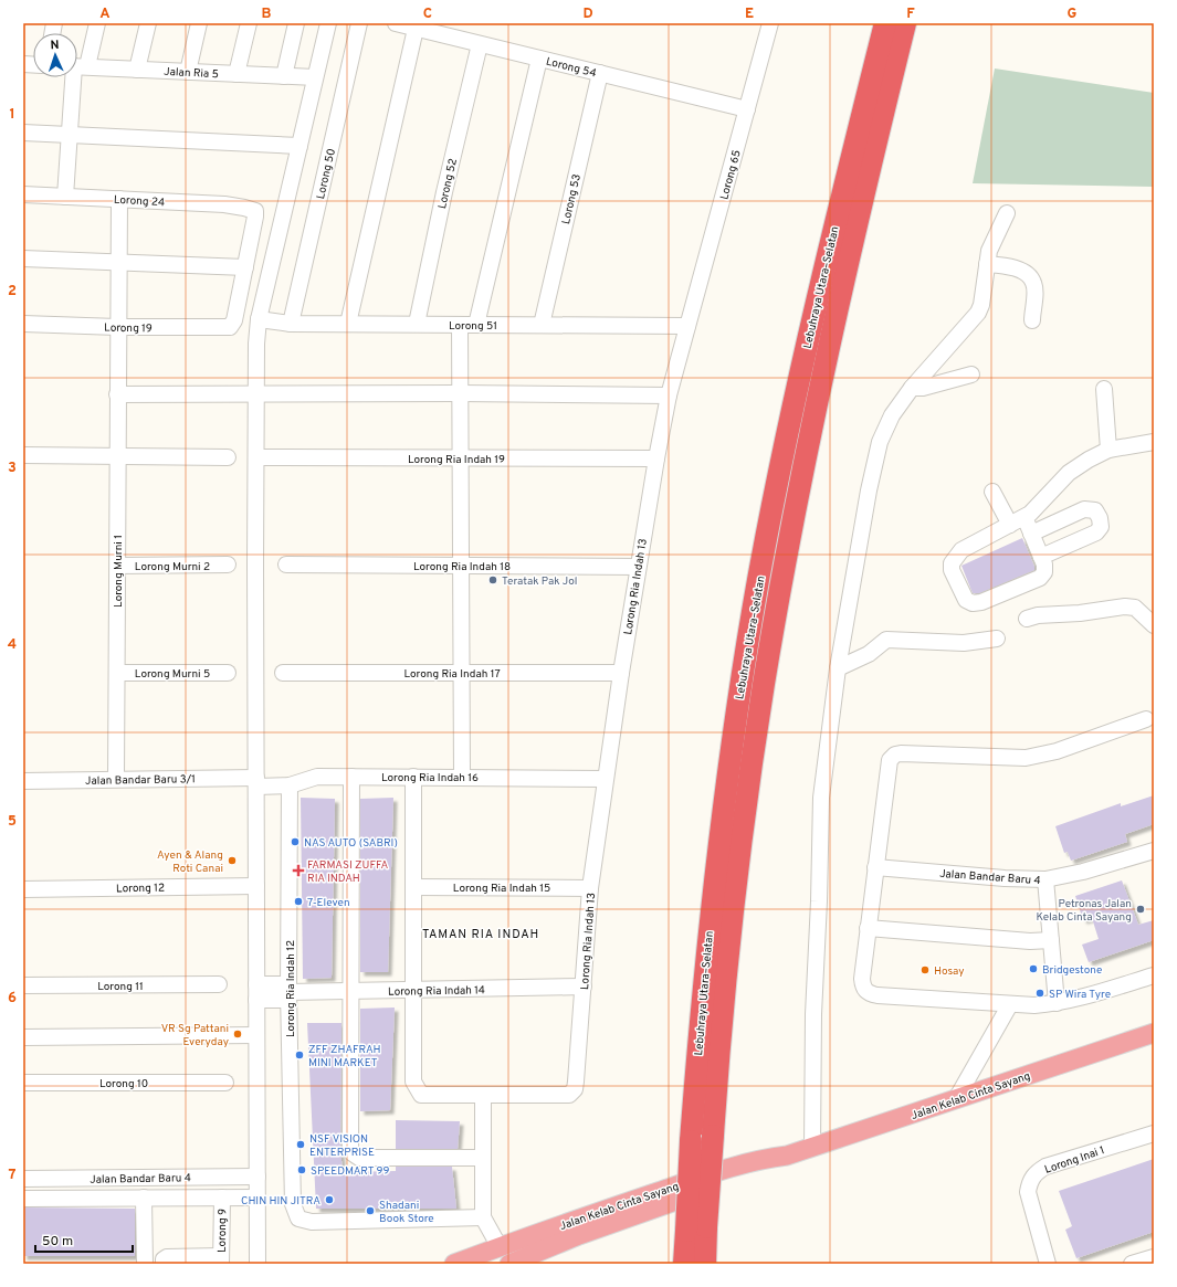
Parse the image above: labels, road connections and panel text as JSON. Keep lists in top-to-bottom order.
{
  "streets": {
    "highway": ["Lebuhraya Utara–Selatan"],
    "main road": ["Jalan Kelab Cinta Sayang"],
    "street": [
      "Lorong 54",
      "Jalan Ria 5",
      "Lorong 50",
      "Lorong 65",
      "Lorong 52",
      "Lorong 53",
      "Lorong 24",
      "Lorong 51",
      "Lorong 19",
      "Lorong Ria Indah 19",
      "Lorong Murni 2",
      "Lorong Ria Indah 18",
      "Lorong Murni 1",
      "Lorong Ria Indah 13",
      "Lorong Murni 5",
      "Lorong Ria Indah 17",
      "Lorong Ria Indah 16",
      "Jalan Bandar Baru 3/1",
      "Jalan Bandar Baru 4",
      "Lorong 12",
      "Lorong Ria Indah 15",
      "Lorong 11",
      "Lorong Ria Indah 12",
      "Lorong Ria Indah 14",
      "Lorong 10",
      "Lorong Inai 1",
      "Lorong 9"
    ]
  },
  "crossings": [
    ["Lorong 54", "Lorong 65"],
    ["Lorong 54", "Lorong 52"],
    ["Lorong 54", "Lorong 53"],
    ["Lorong 50", "Lorong 51"],
    ["Lorong 65", "Lorong 51"],
    ["Lorong 65", "Lorong Ria Indah 13"],
    ["Lorong 52", "Lorong 51"],
    ["Lorong 53", "Lorong 51"],
    ["Lorong 24", "Lorong 19"],
    ["Lorong 24", "Lorong Murni 1"],
    ["Lorong 51", "Lorong Ria Indah 13"],
    ["Lorong 19", "Lorong Murni 1"],
    ["Lorong Ria Indah 19", "Lorong Ria Indah 13"],
    ["Lorong Murni 2", "Lorong Murni 1"],
    ["Lorong Ria Indah 18", "Lorong Ria Indah 13"],
    ["Lorong Murni 1", "Lorong Murni 5"],
    ["Lorong Murni 1", "Jalan Bandar Baru 3/1"],
    ["Lorong Ria Indah 13", "Lorong Ria Indah 17"],
    ["Lorong Ria Indah 13", "Lorong Ria Indah 16"],
    ["Lorong Ria Indah 13", "Lorong Ria Indah 15"],
    ["Lorong Ria Indah 13", "Lorong Ria Indah 14"],
    ["Lorong Ria Indah 16", "Jalan Bandar Baru 3/1"],
    ["Lorong Ria Indah 16", "Lorong Ria Indah 12"],
    ["Jalan Bandar Baru 4", "Lorong 9"],
    ["Lorong Ria Indah 12", "Lorong Ria Indah 14"]
  ],
  "districts": ["TAMAN RIA INDAH"],
  "places": {
    "other": [
      "Teratak Pak Jol",
      "NAS AUTO (SABRI)",
      "Ayen & Alang Roti Canai",
      "7-Eleven",
      "Petronas Jalan Kelab Cinta Sayang",
      "Bridgestone",
      "Hosay",
      "SP Wira Tyre",
      "VR Sg Pattani Everyday",
      "ZFF ZHAFRAH MINI MARKET",
      "NSF VISION ENTERPRISE",
      "SPEEDMART 99",
      "CHIN HIN JITRA",
      "Shadani Book Store"
    ],
    "health": ["FARMASI ZUFFA RIA INDAH"]
  },
  "scale_bar": "50 m",
  "north": "top",
  "grid": {
    "columns": [
      "A",
      "B",
      "C",
      "D",
      "E",
      "F",
      "G"
    ],
    "rows": [
      "1",
      "2",
      "3",
      "4",
      "5",
      "6",
      "7"
    ]
  }
}
